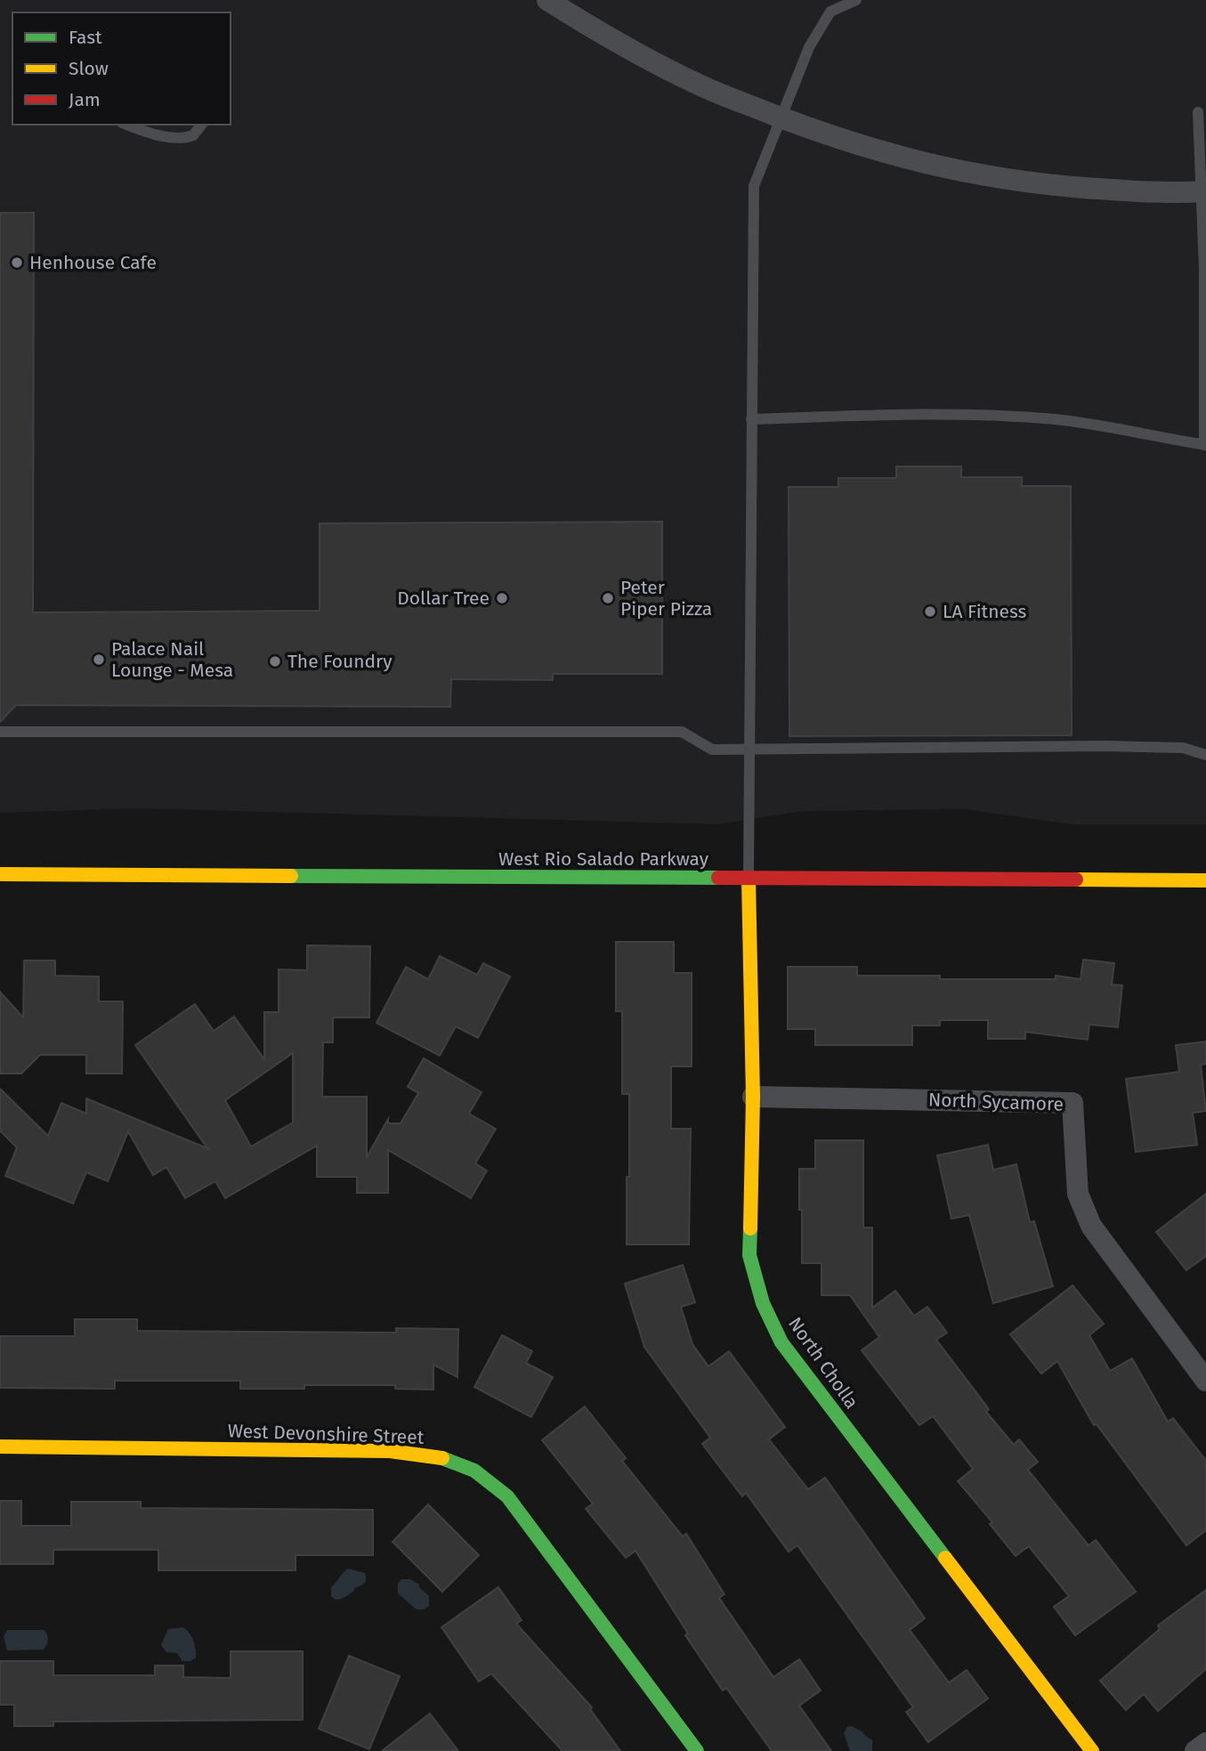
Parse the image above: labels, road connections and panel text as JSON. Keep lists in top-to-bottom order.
{
  "streets": {
    "street": [
      "West Rio Salado Parkway",
      "North Sycamore",
      "North Cholla",
      "West Devonshire Street"
    ]
  },
  "crossings": [
    ["West Rio Salado Parkway", "North Cholla"],
    ["North Sycamore", "North Cholla"]
  ],
  "places": [
    "Henhouse Cafe",
    "Dollar Tree",
    "Peter Piper Pizza",
    "LA Fitness",
    "Palace Nail Lounge - Mesa",
    "The Foundry"
  ],
  "legend": ["Fast", "Slow", "Jam"]
}
